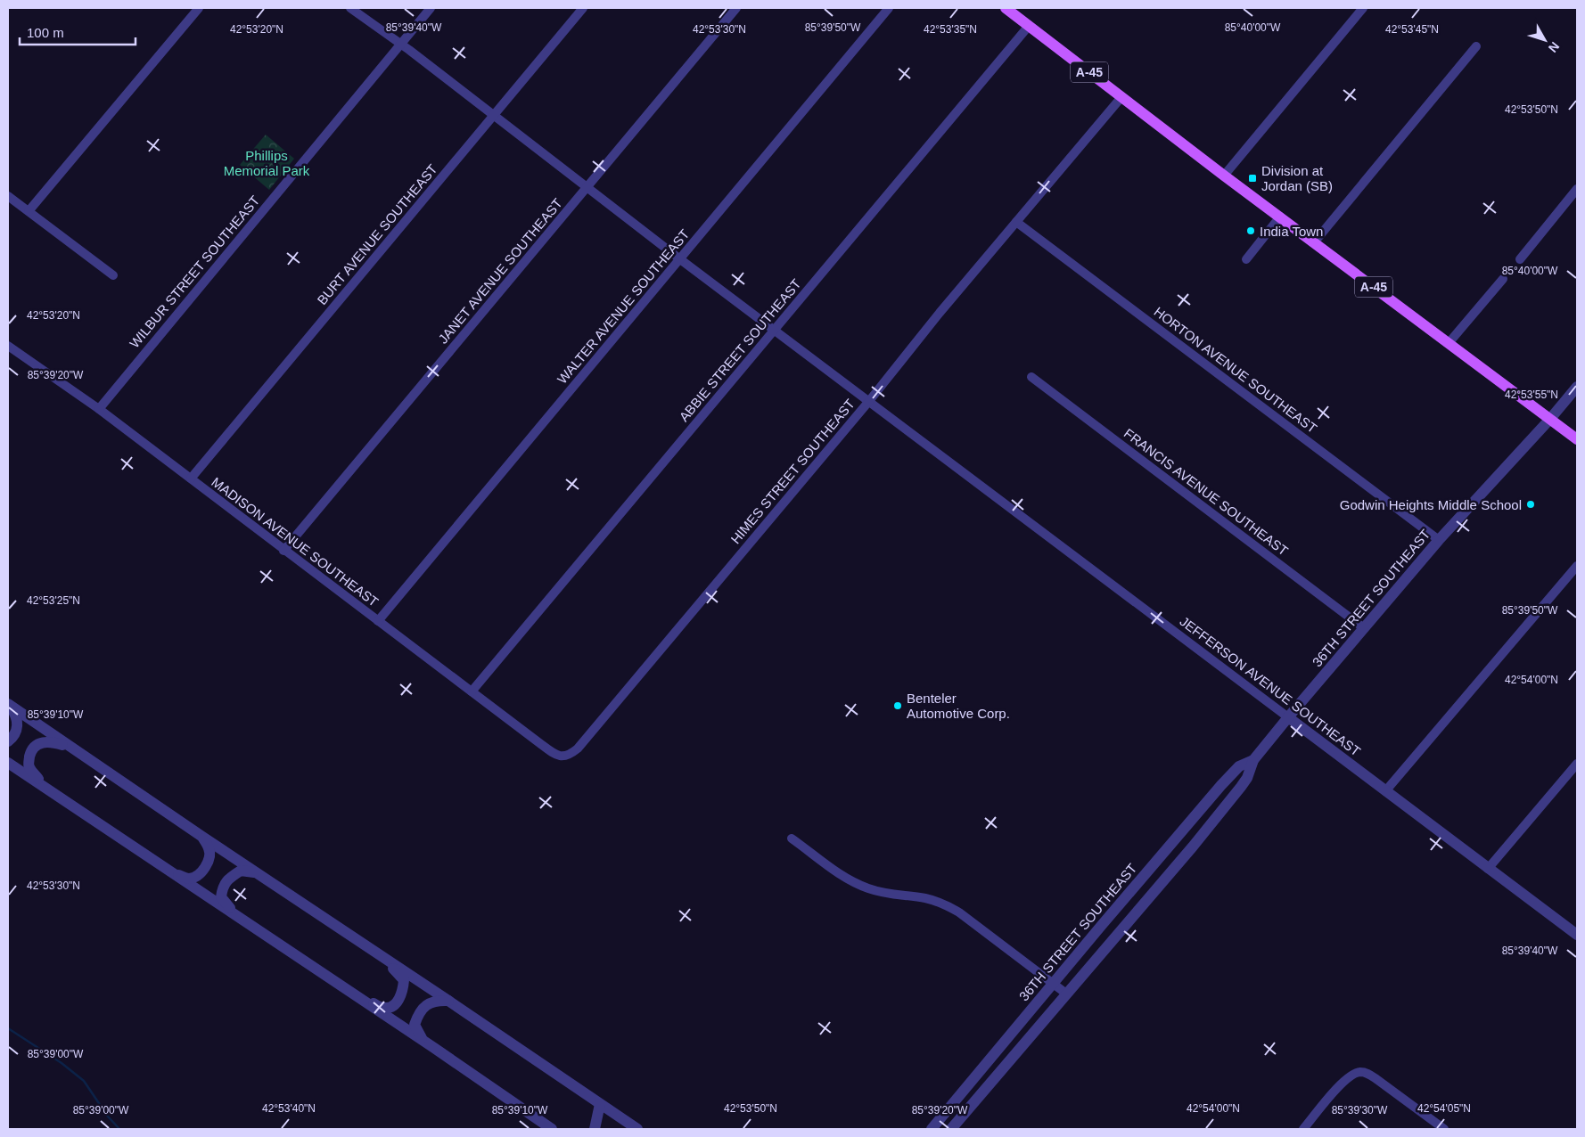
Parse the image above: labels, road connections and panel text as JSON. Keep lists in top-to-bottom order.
{
  "streets": {
    "main road": ["A-45"],
    "street": [
      "BURT AVENUE SOUTHEAST",
      "JANET AVENUE SOUTHEAST",
      "WILBUR STREET SOUTHEAST",
      "WALTER AVENUE SOUTHEAST",
      "ABBIE STREET SOUTHEAST",
      "HORTON AVENUE SOUTHEAST",
      "HIMES STREET SOUTHEAST",
      "FRANCIS AVENUE SOUTHEAST",
      "MADISON AVENUE SOUTHEAST",
      "36TH STREET SOUTHEAST",
      "JEFFERSON AVENUE SOUTHEAST"
    ]
  },
  "crossings": [
    ["A-45", "ABBIE STREET SOUTHEAST"],
    ["A-45", "HIMES STREET SOUTHEAST"],
    ["A-45", "36TH STREET SOUTHEAST"],
    ["BURT AVENUE SOUTHEAST", "MADISON AVENUE SOUTHEAST"],
    ["BURT AVENUE SOUTHEAST", "JEFFERSON AVENUE SOUTHEAST"],
    ["JANET AVENUE SOUTHEAST", "MADISON AVENUE SOUTHEAST"],
    ["JANET AVENUE SOUTHEAST", "JEFFERSON AVENUE SOUTHEAST"],
    ["WILBUR STREET SOUTHEAST", "MADISON AVENUE SOUTHEAST"],
    ["WILBUR STREET SOUTHEAST", "JEFFERSON AVENUE SOUTHEAST"],
    ["WALTER AVENUE SOUTHEAST", "MADISON AVENUE SOUTHEAST"],
    ["WALTER AVENUE SOUTHEAST", "JEFFERSON AVENUE SOUTHEAST"],
    ["ABBIE STREET SOUTHEAST", "MADISON AVENUE SOUTHEAST"],
    ["ABBIE STREET SOUTHEAST", "JEFFERSON AVENUE SOUTHEAST"],
    ["HORTON AVENUE SOUTHEAST", "HIMES STREET SOUTHEAST"],
    ["HORTON AVENUE SOUTHEAST", "36TH STREET SOUTHEAST"],
    ["HIMES STREET SOUTHEAST", "MADISON AVENUE SOUTHEAST"],
    ["HIMES STREET SOUTHEAST", "JEFFERSON AVENUE SOUTHEAST"],
    ["FRANCIS AVENUE SOUTHEAST", "36TH STREET SOUTHEAST"],
    ["36TH STREET SOUTHEAST", "JEFFERSON AVENUE SOUTHEAST"]
  ],
  "parks": ["Phillips Memorial Park"],
  "places": {
    "transit": ["Division at Jordan (SB)"],
    "other": ["India Town", "Godwin Heights Middle School", "Benteler Automotive Corp."]
  },
  "scale_bar": "100 m",
  "north": "bottom right",
  "coordinates": [
    "85°39'40\"W",
    "85°39'50\"W",
    "85°40'00\"W",
    "42°53'35\"N",
    "42°53'45\"N",
    "42°53'20\"N",
    "42°53'30\"N",
    "42°53'50\"N",
    "85°39'20\"W",
    "42°53'55\"N",
    "42°53'25\"N",
    "42°54'00\"N",
    "85°39'10\"W",
    "85°39'00\"W",
    "42°53'40\"N",
    "42°54'05\"N",
    "85°39'30\"W"
  ]
}
